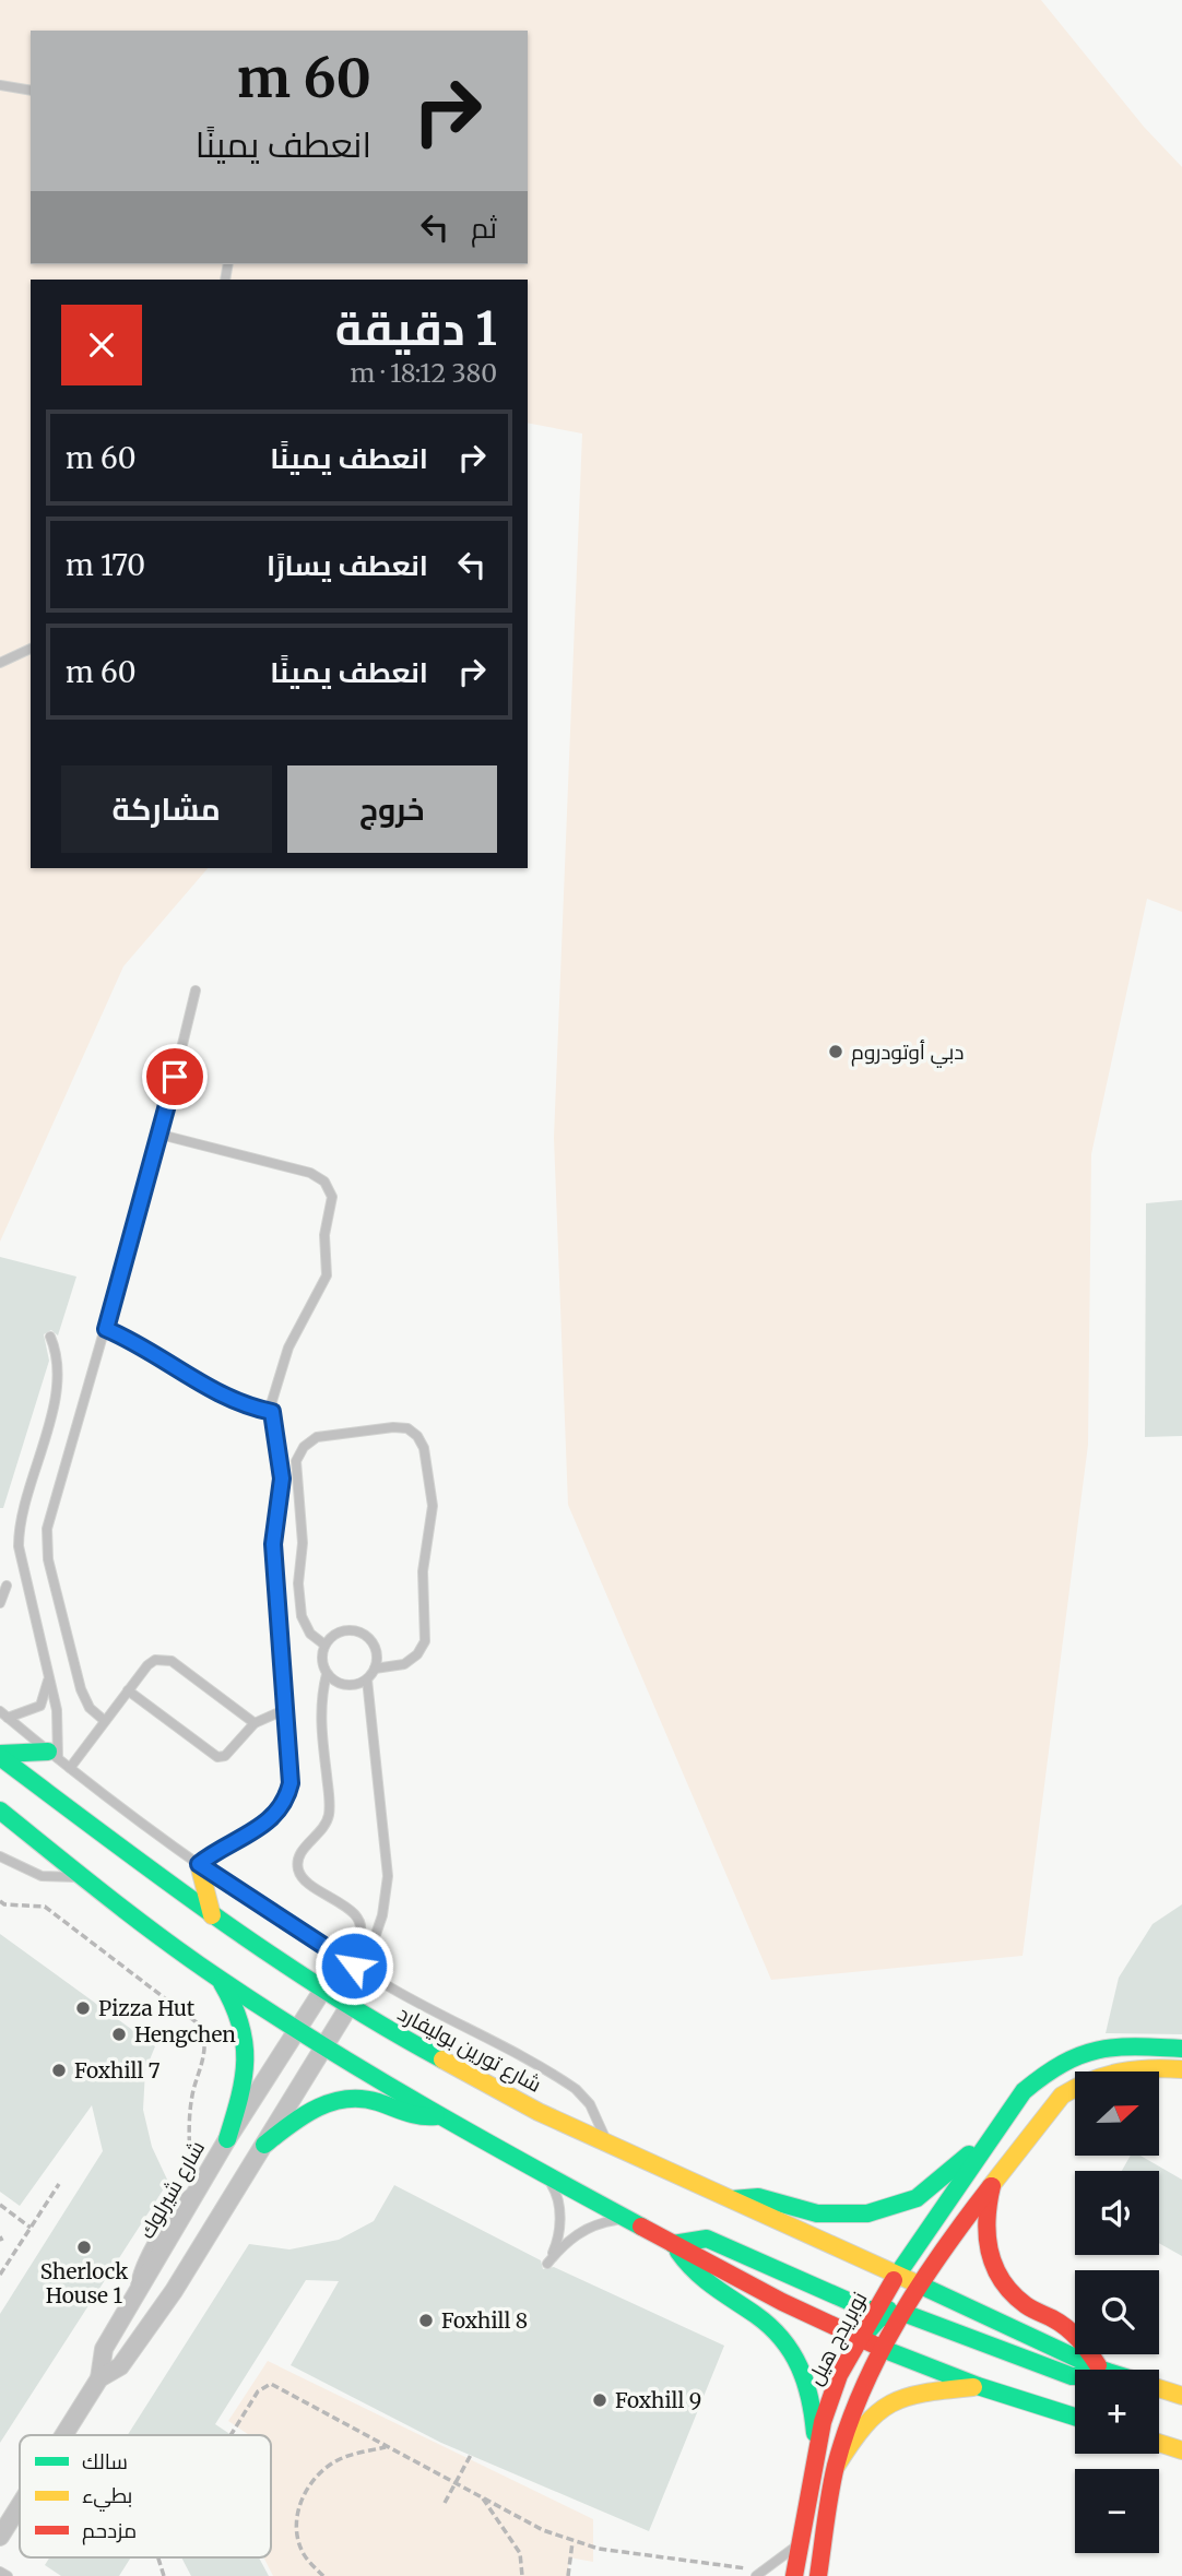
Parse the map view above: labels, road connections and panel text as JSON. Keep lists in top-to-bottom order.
{
  "streets": {
    "main road": ["شارع تورين بوليفارد", "نوبريدج هيل"],
    "street": ["شارع شيرلوك"]
  },
  "crossings": [
    ["شارع تورين بوليفارد", "شارع شيرلوك"],
    ["شارع تورين بوليفارد", "نوبريدج هيل"]
  ],
  "places": [
    "دبي أوتودروم",
    "Pizza Hut",
    "Hengchen",
    "Foxhill 7",
    "Sherlock House 1",
    "Foxhill 8",
    "Foxhill 9"
  ],
  "legend": ["سالك", "بطيء", "مزدحم"],
  "north": "right",
  "page": {
    "turn": ["60 m", "انعطف يمينًا"],
    "then": "ثم",
    "heading": ["1 دقيقة", "380 m · 18:12"],
    "list": [
      {
        "name": "انعطف يمينًا",
        "value": "60 m"
      },
      {
        "name": "انعطف يسارًا",
        "value": "170 m"
      },
      {
        "name": "انعطف يمينًا",
        "value": "60 m"
      }
    ],
    "buttons": ["خروج", "مشاركة"],
    "map_buttons": ["+", "−"]
  }
}
